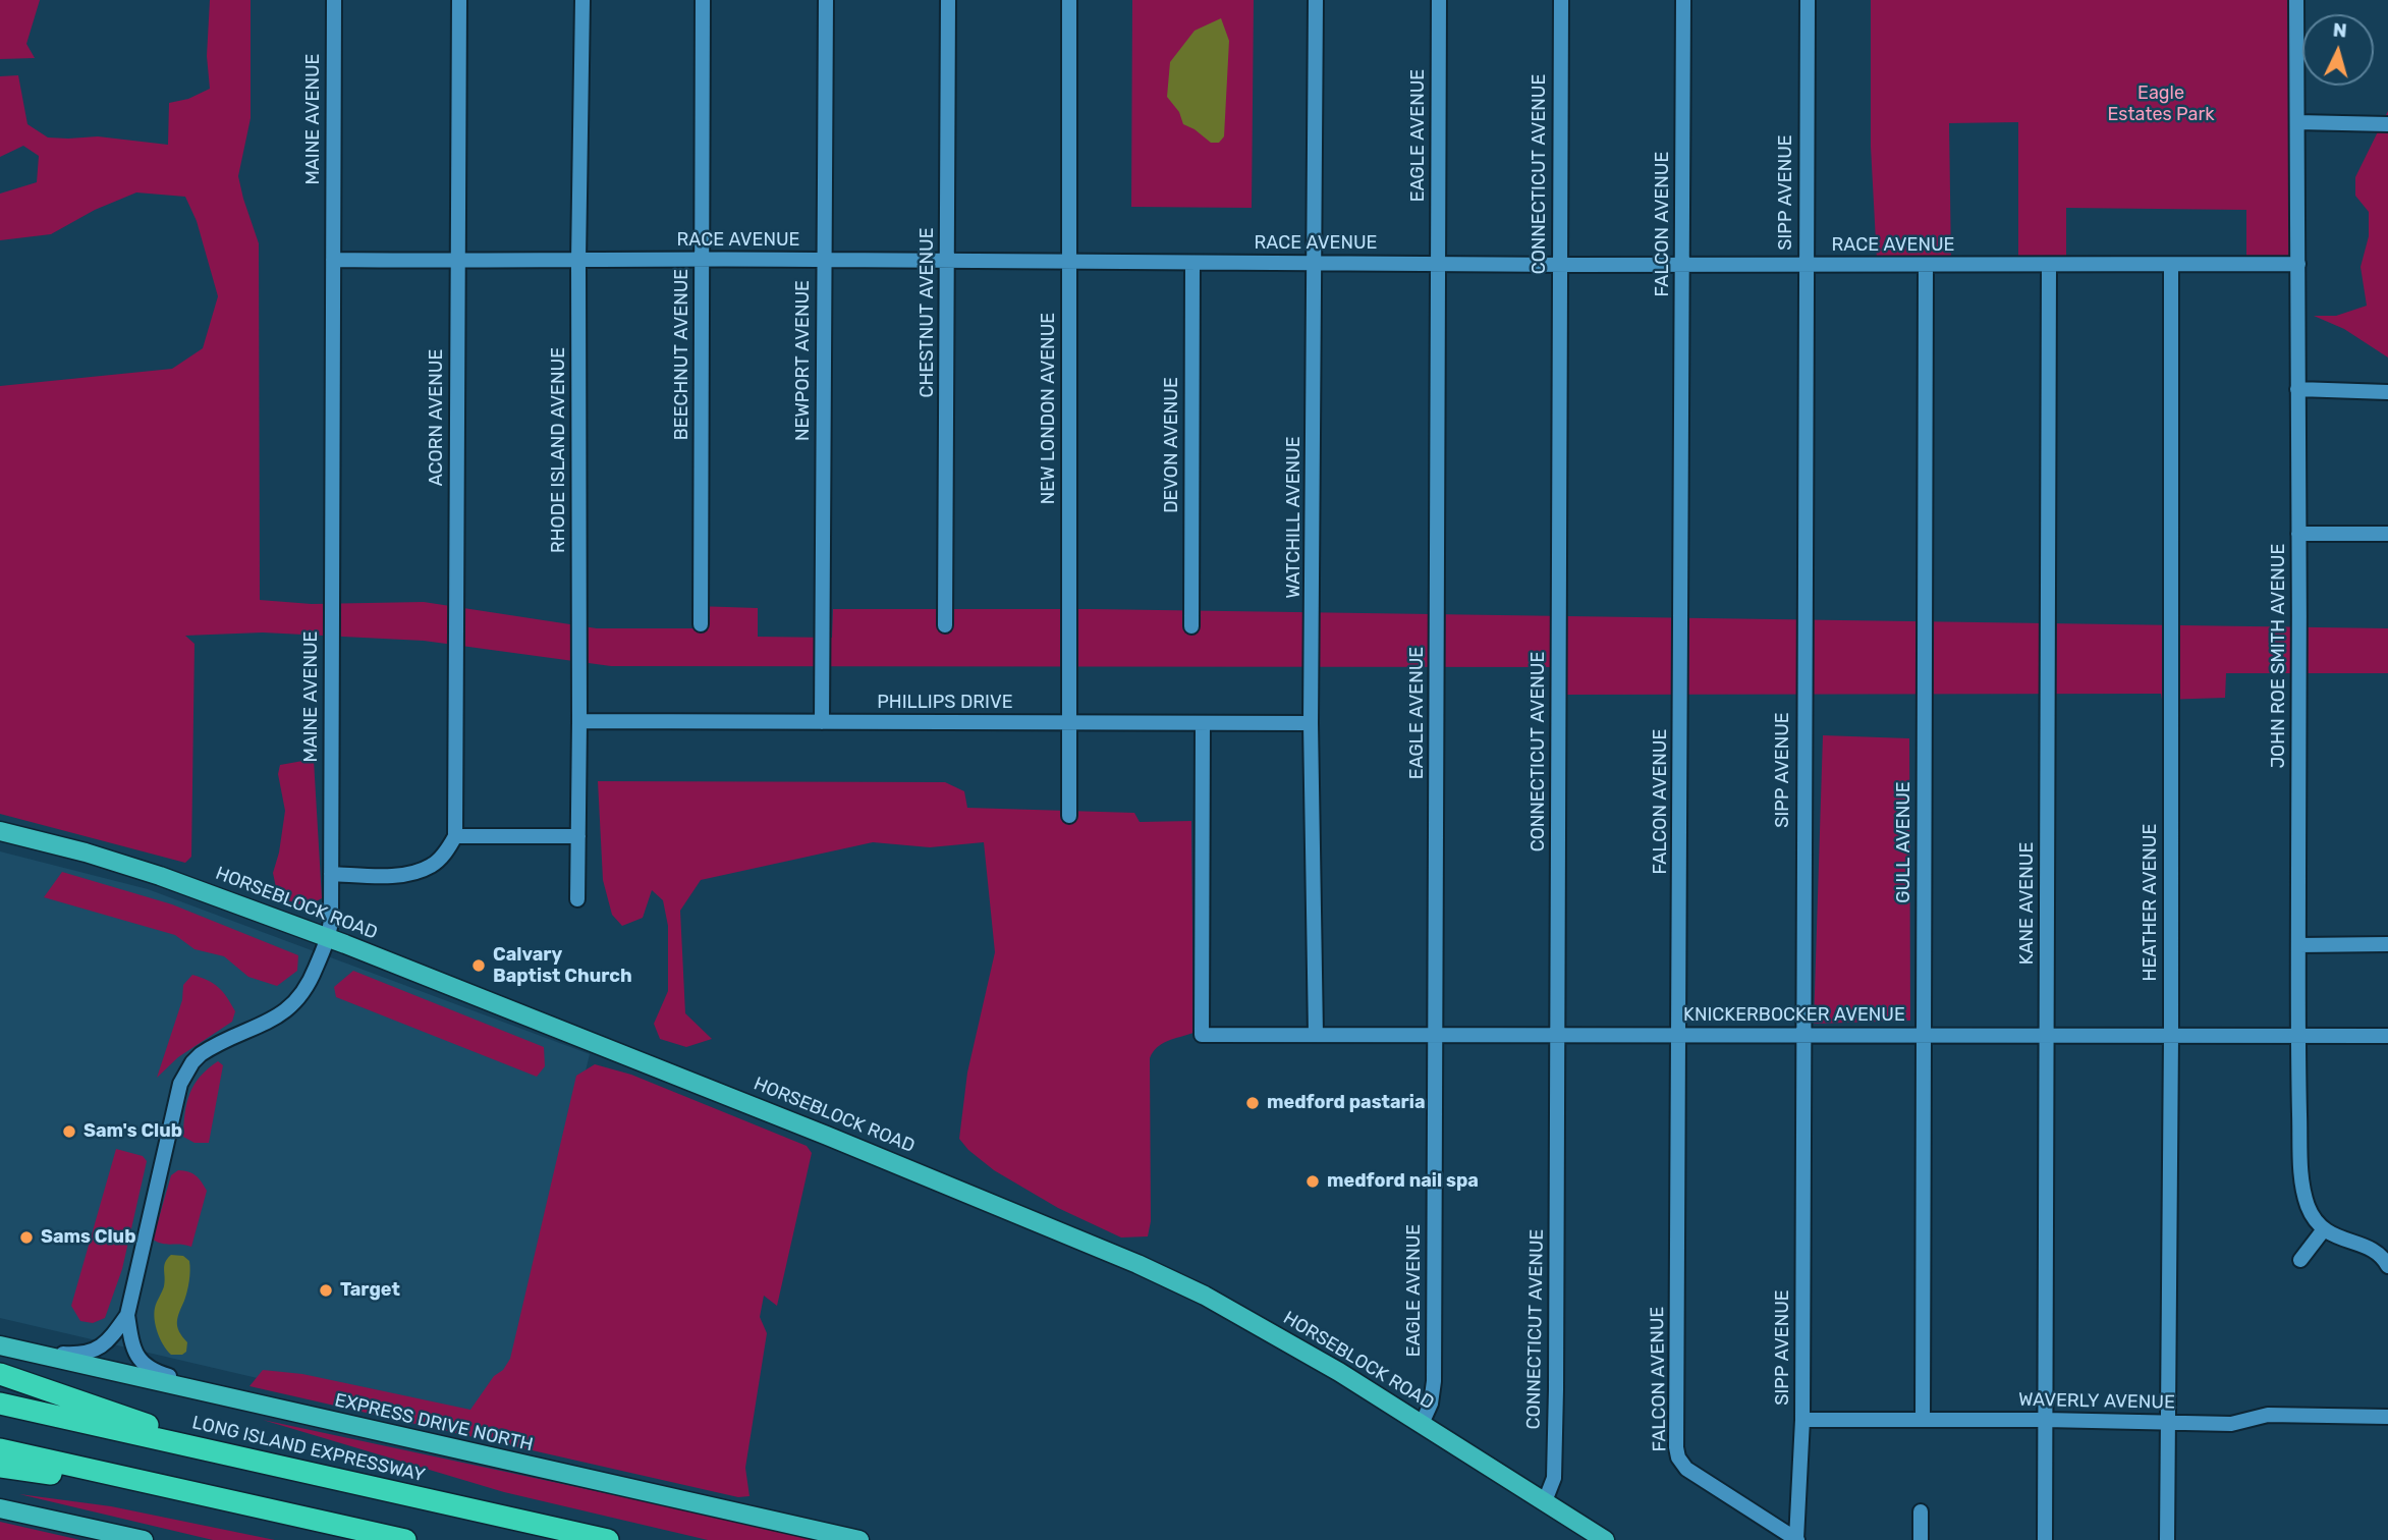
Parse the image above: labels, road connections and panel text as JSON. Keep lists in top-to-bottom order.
{
  "streets": {
    "highway": ["LONG ISLAND EXPRESSWAY"],
    "main road": ["HORSEBLOCK ROAD", "EXPRESS DRIVE NORTH"],
    "street": [
      "MAINE AVENUE",
      "EAGLE AVENUE",
      "CONNECTICUT AVENUE",
      "SIPP AVENUE",
      "FALCON AVENUE",
      "RACE AVENUE",
      "CHESTNUT AVENUE",
      "BEECHNUT AVENUE",
      "NEWPORT AVENUE",
      "NEW LONDON AVENUE",
      "ACORN AVENUE",
      "DEVON AVENUE",
      "RHODE ISLAND AVENUE",
      "WATCHILL AVENUE",
      "JOHN ROE SMITH AVENUE",
      "PHILLIPS DRIVE",
      "GULL AVENUE",
      "HEATHER AVENUE",
      "KANE AVENUE",
      "KNICKERBOCKER AVENUE",
      "WAVERLY AVENUE"
    ]
  },
  "crossings": [
    ["MAINE AVENUE", "RACE AVENUE"],
    ["MAINE AVENUE", "HORSEBLOCK ROAD"],
    ["EAGLE AVENUE", "RACE AVENUE"],
    ["EAGLE AVENUE", "HORSEBLOCK ROAD"],
    ["EAGLE AVENUE", "KNICKERBOCKER AVENUE"],
    ["CONNECTICUT AVENUE", "RACE AVENUE"],
    ["CONNECTICUT AVENUE", "HORSEBLOCK ROAD"],
    ["CONNECTICUT AVENUE", "KNICKERBOCKER AVENUE"],
    ["SIPP AVENUE", "FALCON AVENUE"],
    ["SIPP AVENUE", "RACE AVENUE"],
    ["SIPP AVENUE", "KNICKERBOCKER AVENUE"],
    ["SIPP AVENUE", "WAVERLY AVENUE"],
    ["FALCON AVENUE", "RACE AVENUE"],
    ["FALCON AVENUE", "KNICKERBOCKER AVENUE"],
    ["RACE AVENUE", "CHESTNUT AVENUE"],
    ["RACE AVENUE", "BEECHNUT AVENUE"],
    ["RACE AVENUE", "NEWPORT AVENUE"],
    ["RACE AVENUE", "NEW LONDON AVENUE"],
    ["RACE AVENUE", "ACORN AVENUE"],
    ["RACE AVENUE", "DEVON AVENUE"],
    ["RACE AVENUE", "RHODE ISLAND AVENUE"],
    ["RACE AVENUE", "WATCHILL AVENUE"],
    ["RACE AVENUE", "JOHN ROE SMITH AVENUE"],
    ["RACE AVENUE", "GULL AVENUE"],
    ["RACE AVENUE", "HEATHER AVENUE"],
    ["RACE AVENUE", "KANE AVENUE"],
    ["NEWPORT AVENUE", "PHILLIPS DRIVE"],
    ["NEW LONDON AVENUE", "PHILLIPS DRIVE"],
    ["RHODE ISLAND AVENUE", "PHILLIPS DRIVE"],
    ["WATCHILL AVENUE", "PHILLIPS DRIVE"],
    ["WATCHILL AVENUE", "KNICKERBOCKER AVENUE"],
    ["JOHN ROE SMITH AVENUE", "KNICKERBOCKER AVENUE"],
    ["PHILLIPS DRIVE", "KNICKERBOCKER AVENUE"],
    ["GULL AVENUE", "KNICKERBOCKER AVENUE"],
    ["GULL AVENUE", "WAVERLY AVENUE"],
    ["HEATHER AVENUE", "KNICKERBOCKER AVENUE"],
    ["HEATHER AVENUE", "WAVERLY AVENUE"],
    ["KANE AVENUE", "KNICKERBOCKER AVENUE"],
    ["KANE AVENUE", "WAVERLY AVENUE"]
  ],
  "parks": ["Eagle Estates Park"],
  "places": [
    "Calvary Baptist Church",
    "medford pastaria",
    "Sam's Club",
    "medford nail spa",
    "Sams Club",
    "Target"
  ],
  "north": "top"
}
